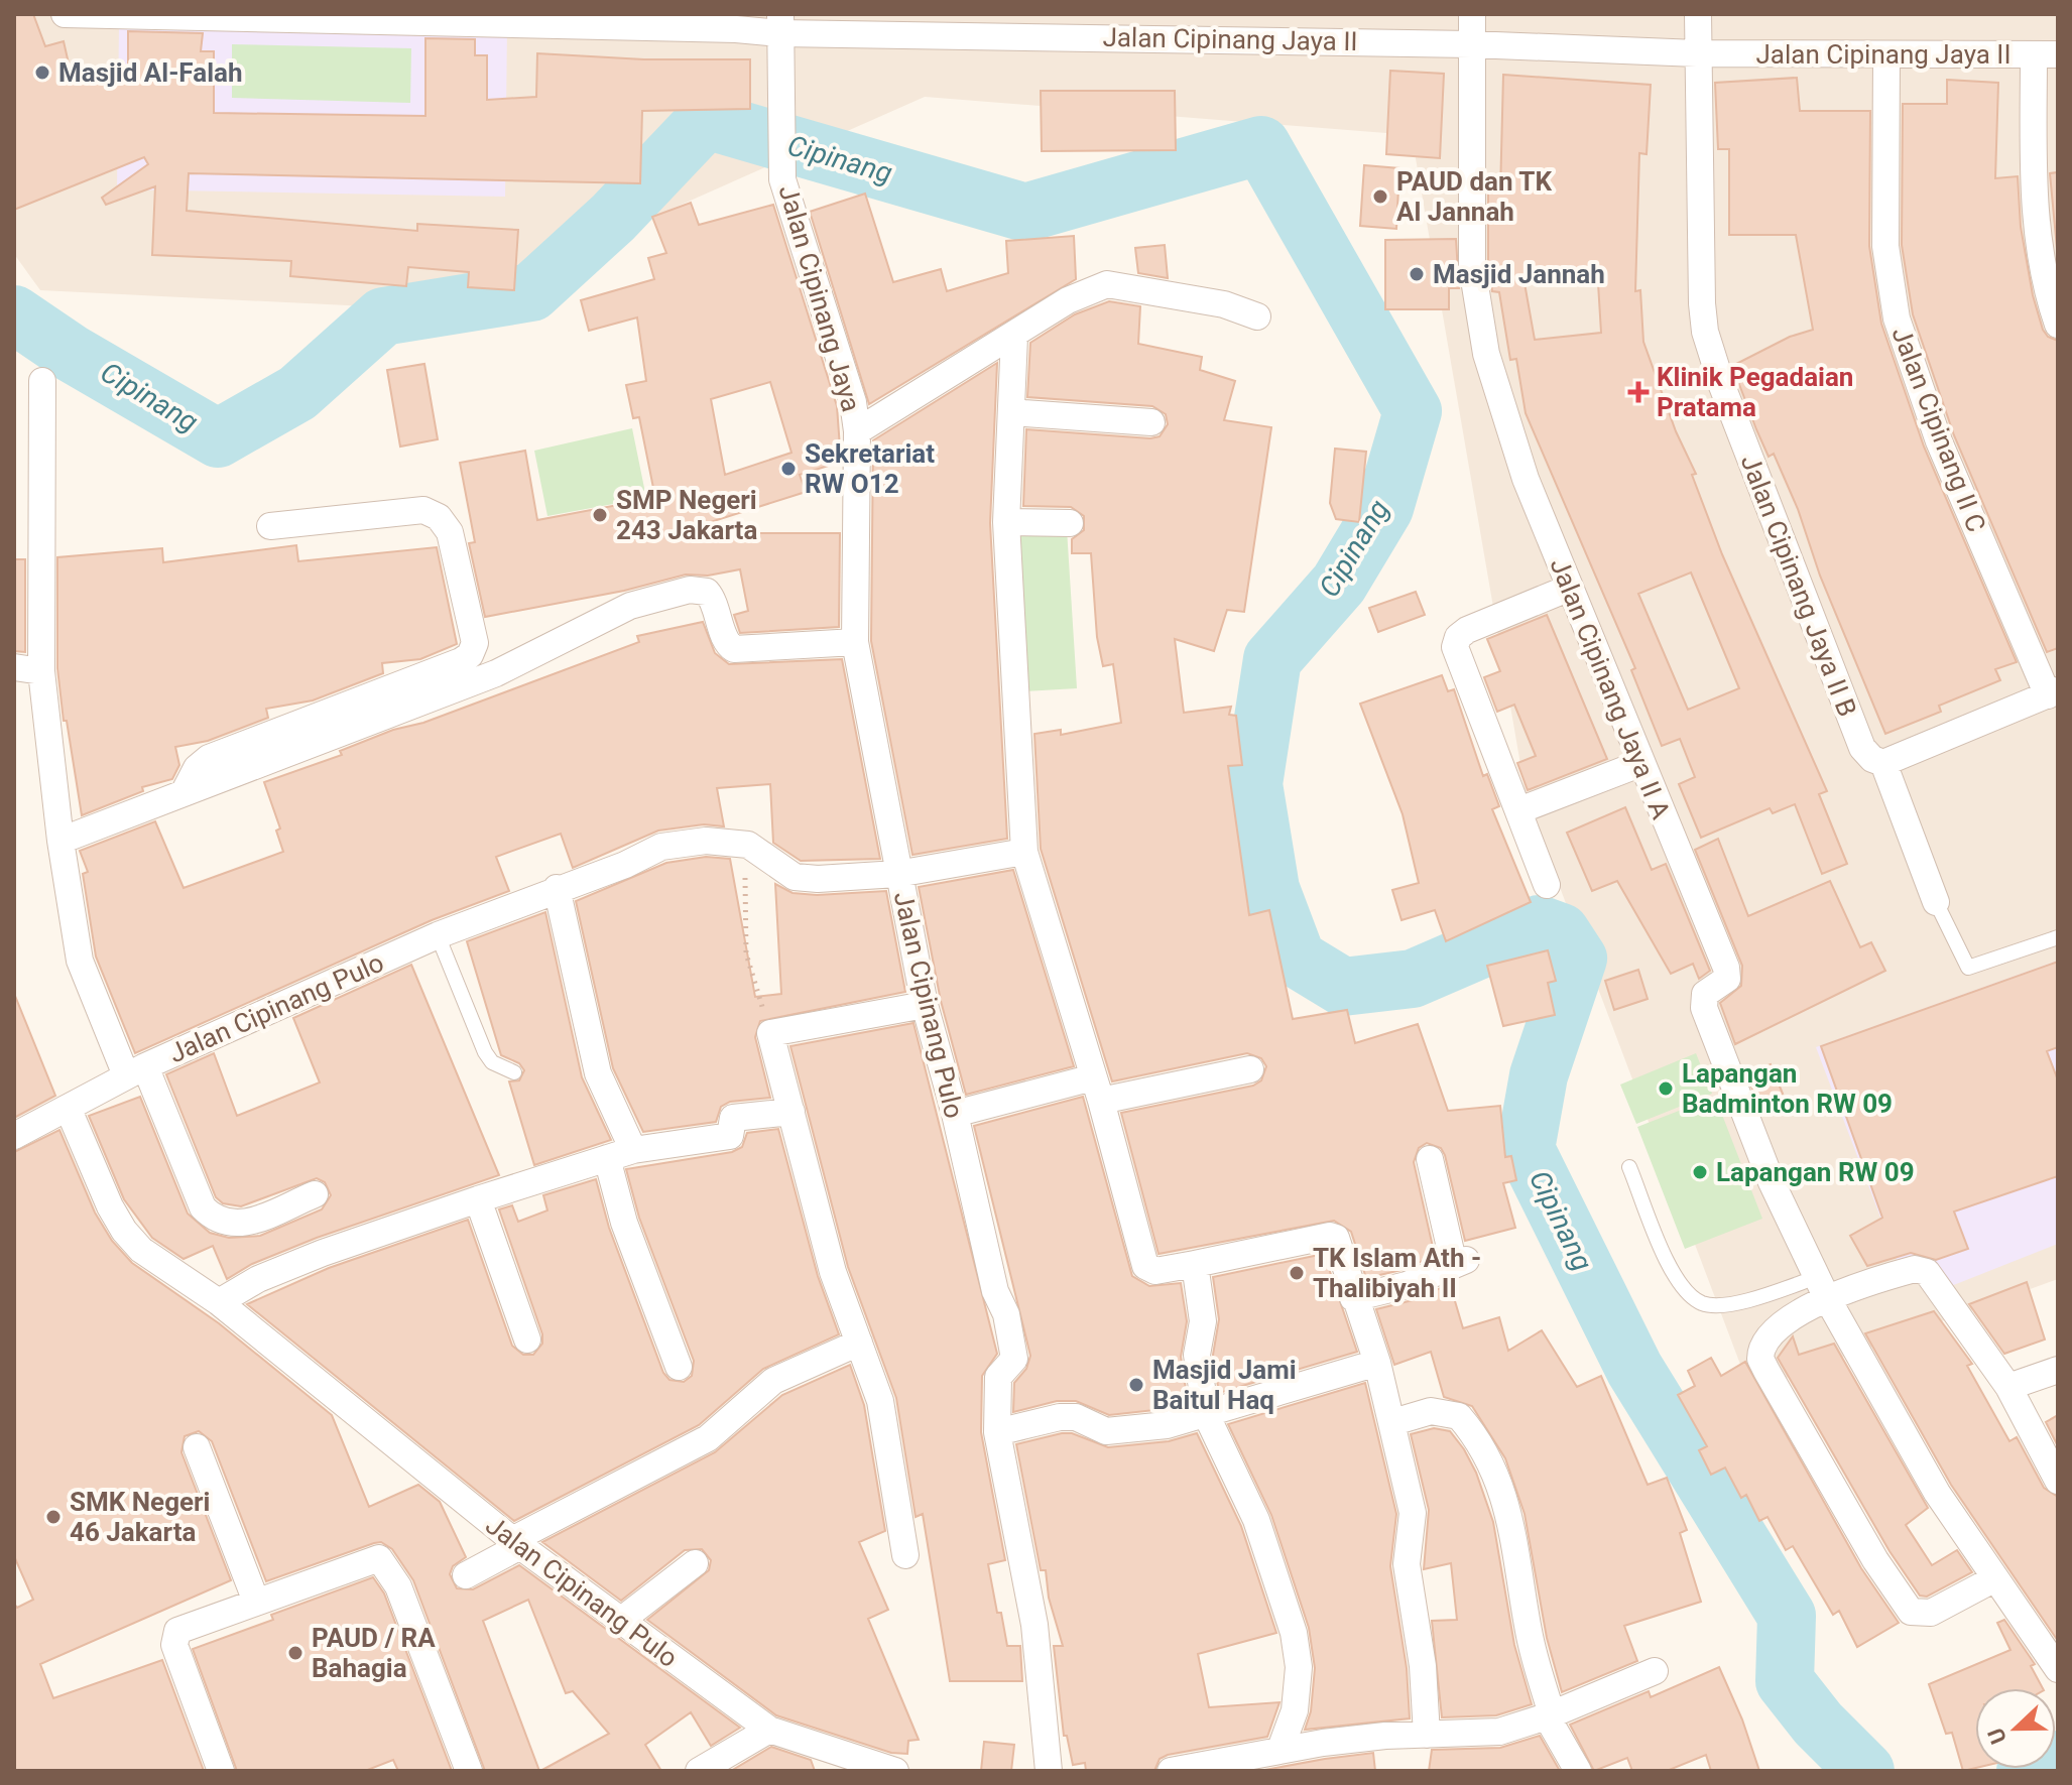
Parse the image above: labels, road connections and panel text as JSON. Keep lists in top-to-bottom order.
{
  "streets": {
    "street": [
      "Jalan Cipinang Jaya II",
      "Jalan Cipinang Jaya",
      "Jalan Cipinang II C",
      "Jalan Cipinang Jaya II B",
      "Jalan Cipinang Jaya II A",
      "Jalan Cipinang Pulo"
    ]
  },
  "crossings": [
    ["Jalan Cipinang Jaya II", "Jalan Cipinang Jaya"],
    ["Jalan Cipinang Jaya II", "Jalan Cipinang II C"],
    ["Jalan Cipinang Jaya II", "Jalan Cipinang Jaya II B"],
    ["Jalan Cipinang Jaya II", "Jalan Cipinang Jaya II A"],
    ["Jalan Cipinang Jaya", "Jalan Cipinang Pulo"]
  ],
  "water": ["Cipinang"],
  "places": {
    "other": [
      "Masjid Al-Falah",
      "PAUD dan TK Al Jannah",
      "Masjid Jannah",
      "Sekretariat RW O12",
      "SMP Negeri 243 Jakarta",
      "Lapangan Badminton RW 09",
      "Lapangan RW 09",
      "TK Islam Ath - Thalibiyah II",
      "Masjid Jami Baitul Haq",
      "SMK Negeri 46 Jakarta",
      "PAUD / RA Bahagia"
    ],
    "health": ["Klinik Pegadaian Pratama"]
  },
  "north": "left"
}
